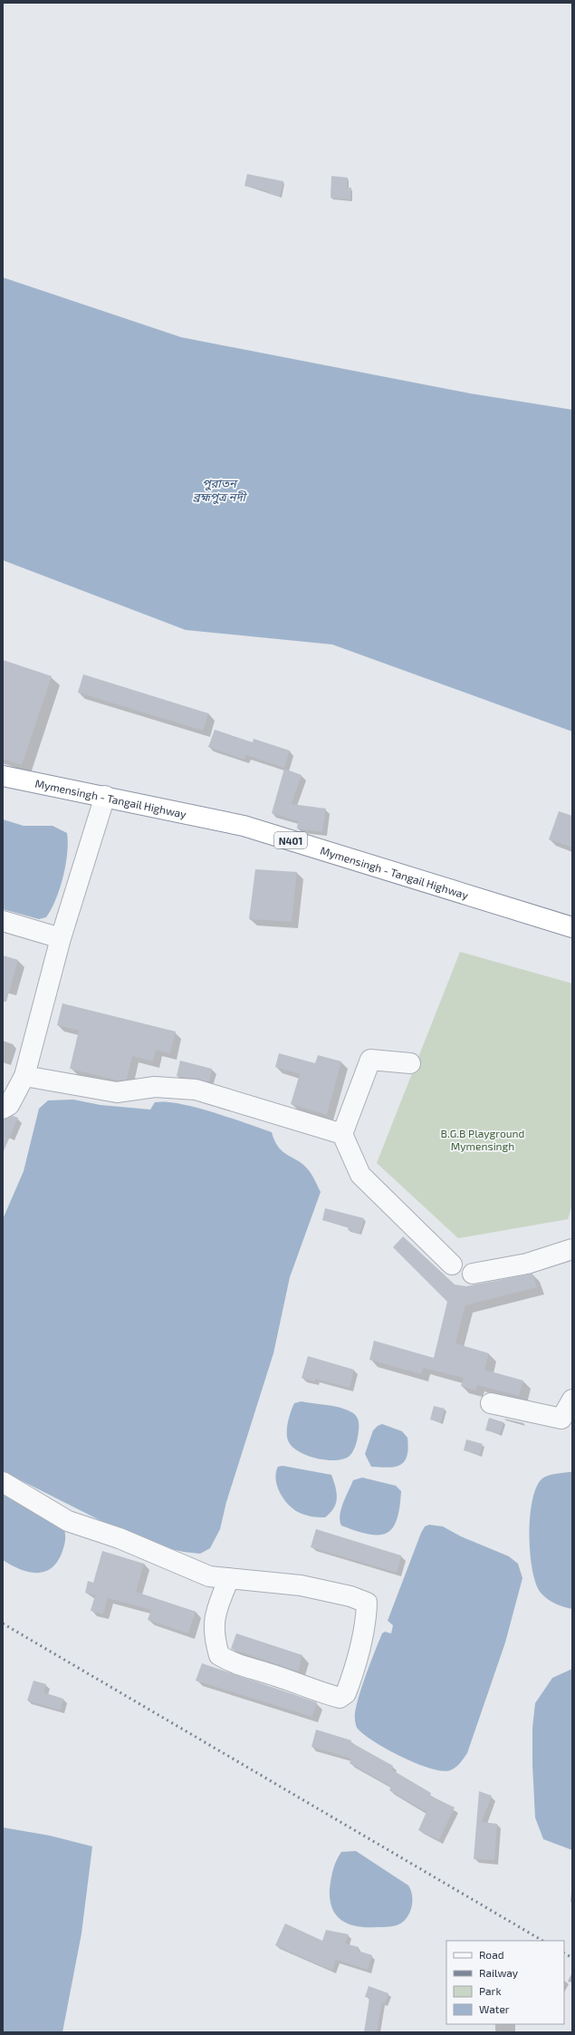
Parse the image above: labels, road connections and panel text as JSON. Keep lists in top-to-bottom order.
{
  "streets": {
    "highway": ["Mymensingh - Tangail Highway", "N401"]
  },
  "water": ["পুরাতন ব্রহ্মপুত্র নদী"],
  "parks": ["B.G.B Playground Mymensingh"],
  "legend": [
    "Road",
    "Railway",
    "Park",
    "Water"
  ]
}
